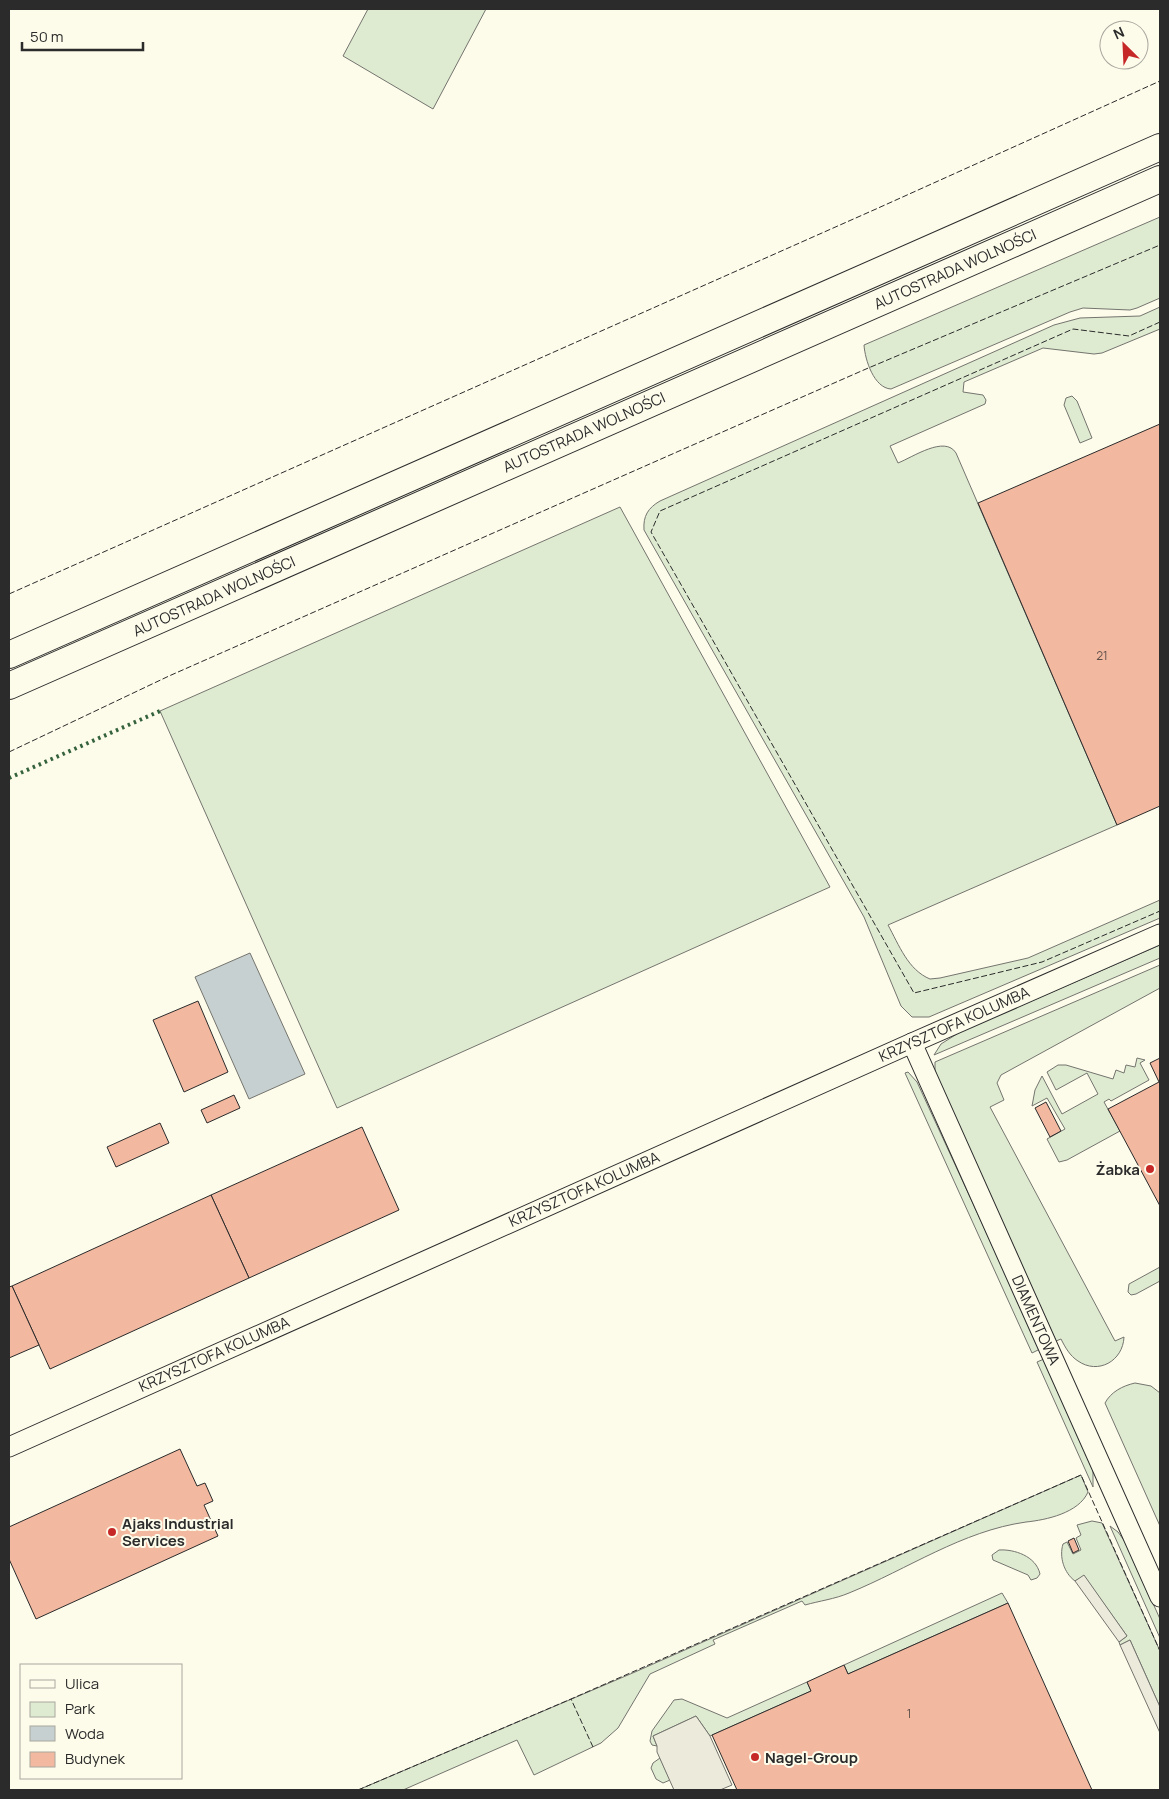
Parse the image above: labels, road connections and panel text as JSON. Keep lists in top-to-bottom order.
{
  "streets": {
    "highway": ["AUTOSTRADA WOLNOŚCI"],
    "street": ["KRZYSZTOFA KOLUMBA", "DIAMENTOWA"]
  },
  "crossings": [
    ["KRZYSZTOFA KOLUMBA", "DIAMENTOWA"]
  ],
  "places": ["Żabka", "Ajaks Industrial Services", "Nagel-Group"],
  "house_numbers": ["21", "1"],
  "legend": [
    "Ulica",
    "Park",
    "Woda",
    "Budynek"
  ],
  "scale_bar": "50 m",
  "north": "top left"
}
